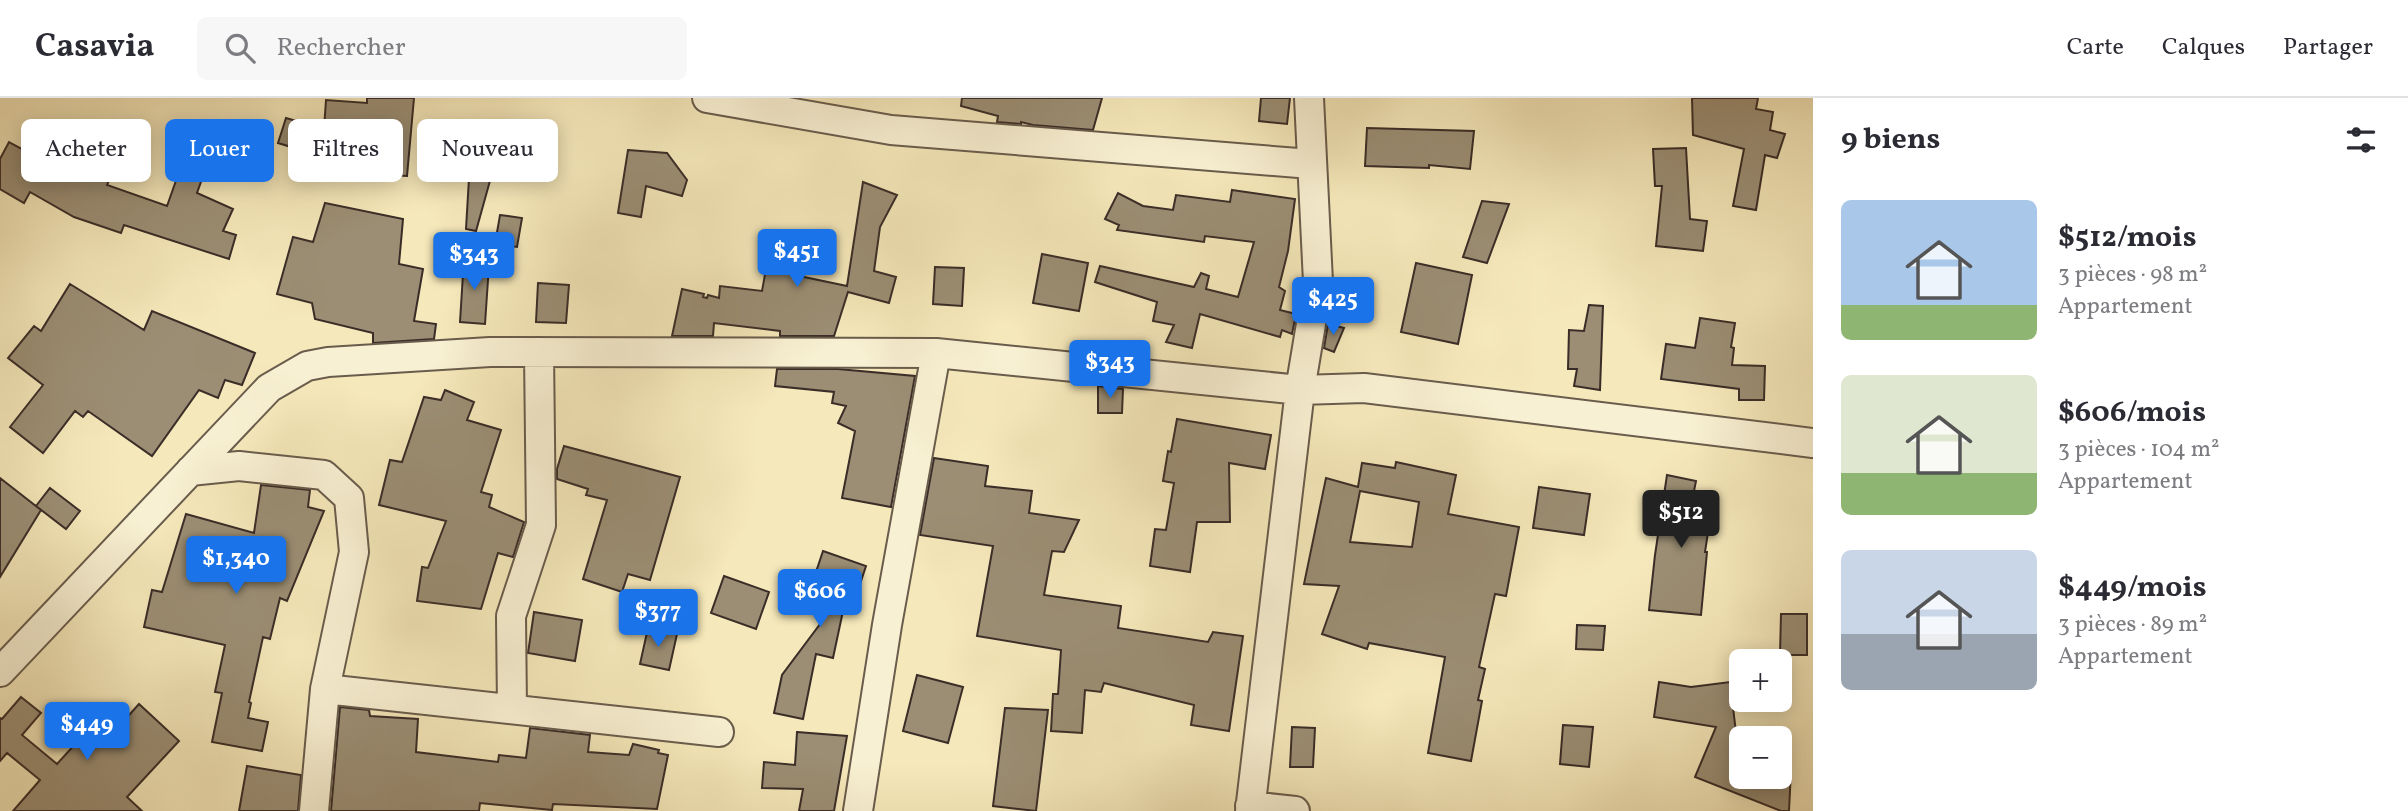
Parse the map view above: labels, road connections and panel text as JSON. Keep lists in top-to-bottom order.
{
  "page": {
    "header": "Casavia",
    "search": "Rechercher",
    "nav": ["Carte", "Calques", "Partager"],
    "heading": "9 biens",
    "chip": [
      "Acheter",
      "Louer",
      "Filtres",
      "Nouveau"
    ],
    "list": [
      {
        "name": "$512/mois",
        "note": "3 pièces · 98 m² · Appartement"
      },
      {
        "name": "$606/mois",
        "note": "3 pièces · 104 m² · Appartement"
      },
      {
        "name": "$449/mois",
        "note": "3 pièces · 89 m² · Appartement"
      }
    ],
    "price": [
      "$451",
      "$343",
      "$425",
      "$343",
      "$512",
      "$1,340",
      "$606",
      "$377",
      "$449"
    ],
    "map_buttons": ["+", "−"]
  }
}
